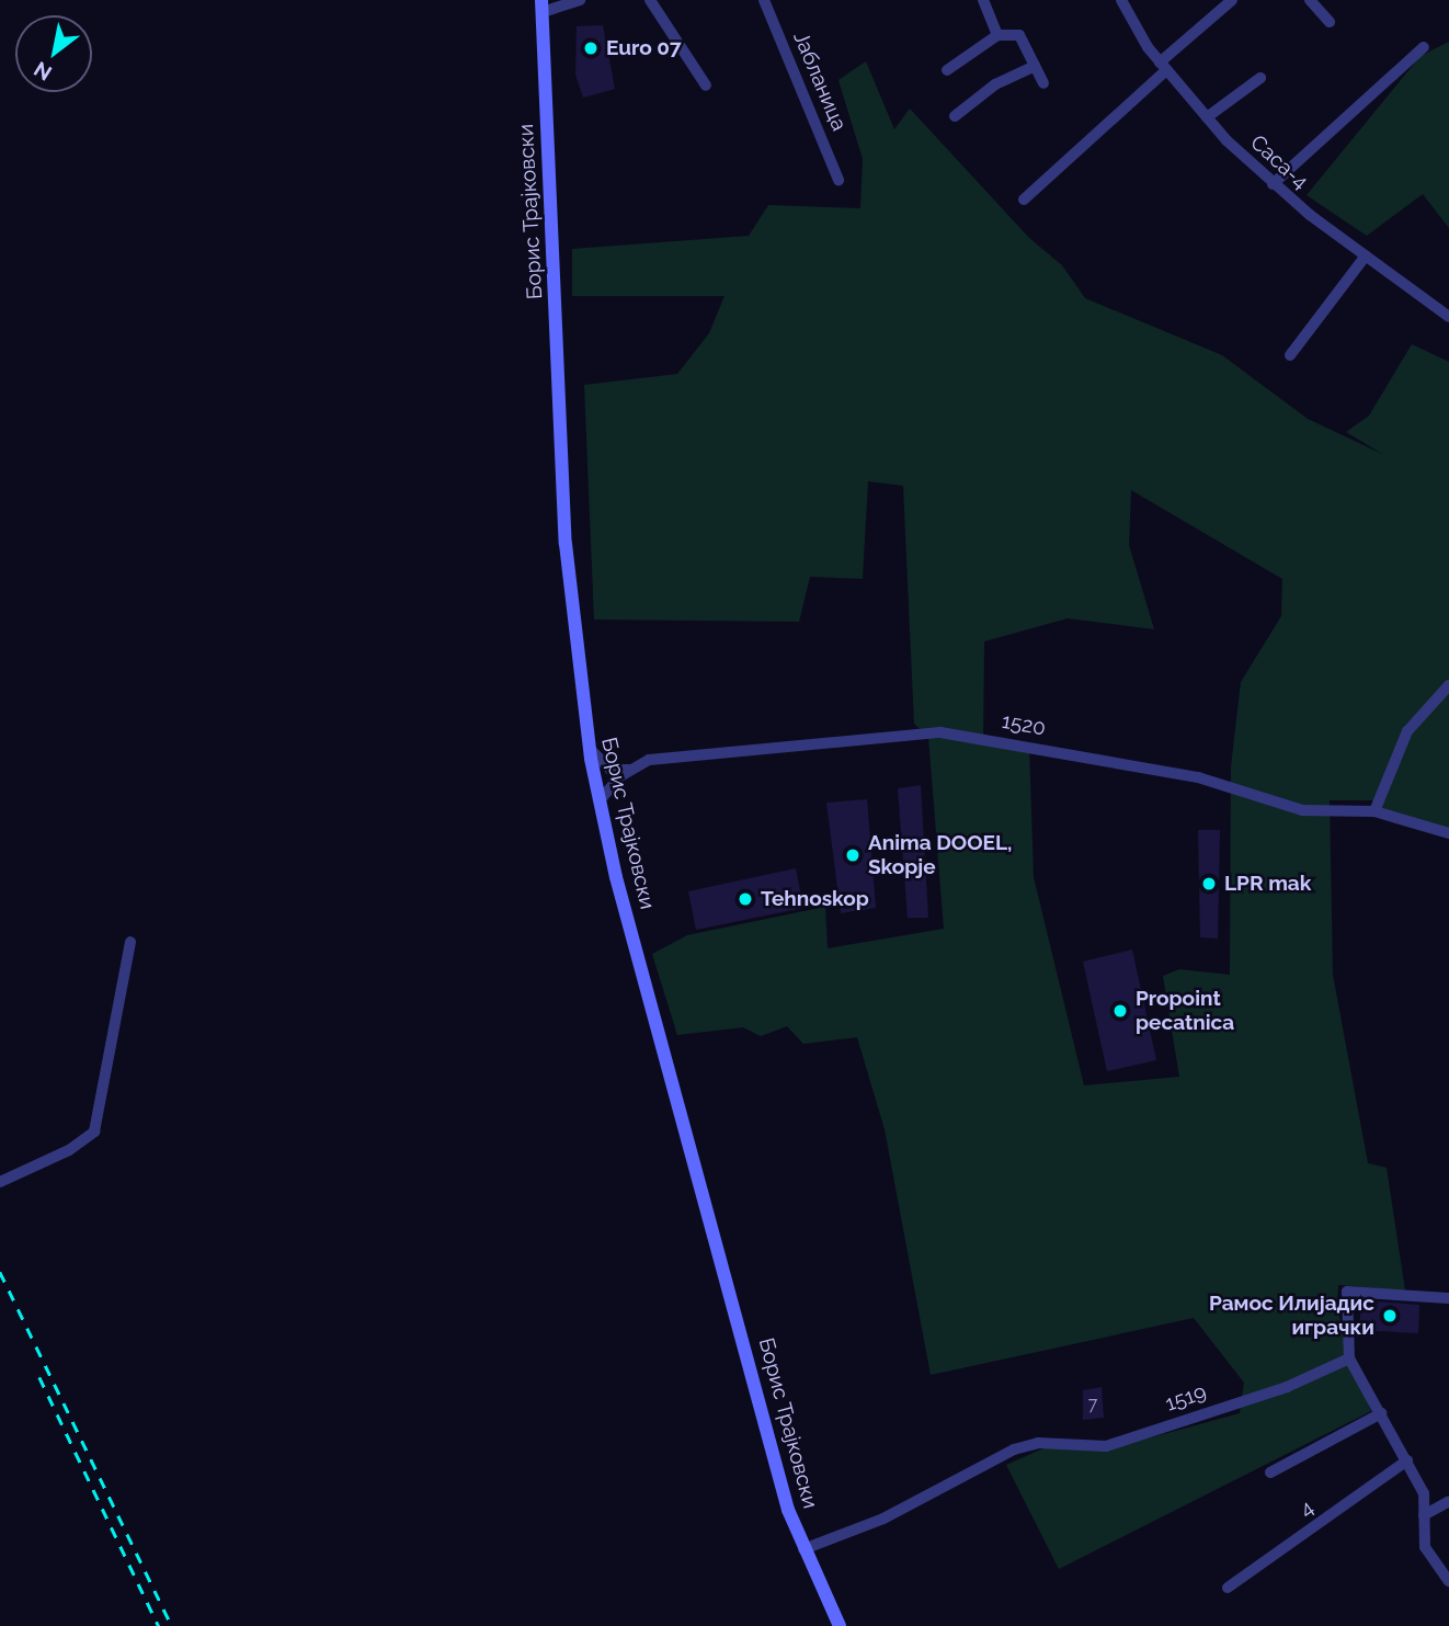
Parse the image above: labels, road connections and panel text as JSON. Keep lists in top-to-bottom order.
{
  "streets": {
    "main road": ["Борис Трајковски"],
    "street": [
      "Јабланица",
      "Саса-4",
      "1520",
      "1519",
      "4"
    ]
  },
  "crossings": [
    ["Борис Трајковски", "1519"]
  ],
  "places": [
    "Euro 07",
    "Anima DOOEL, Skopje",
    "LPR mak",
    "Tehnoskop",
    "Propoint pecatnica",
    "Рамос Илијадис играчки"
  ],
  "house_numbers": ["7"],
  "north": "bottom left"
}
